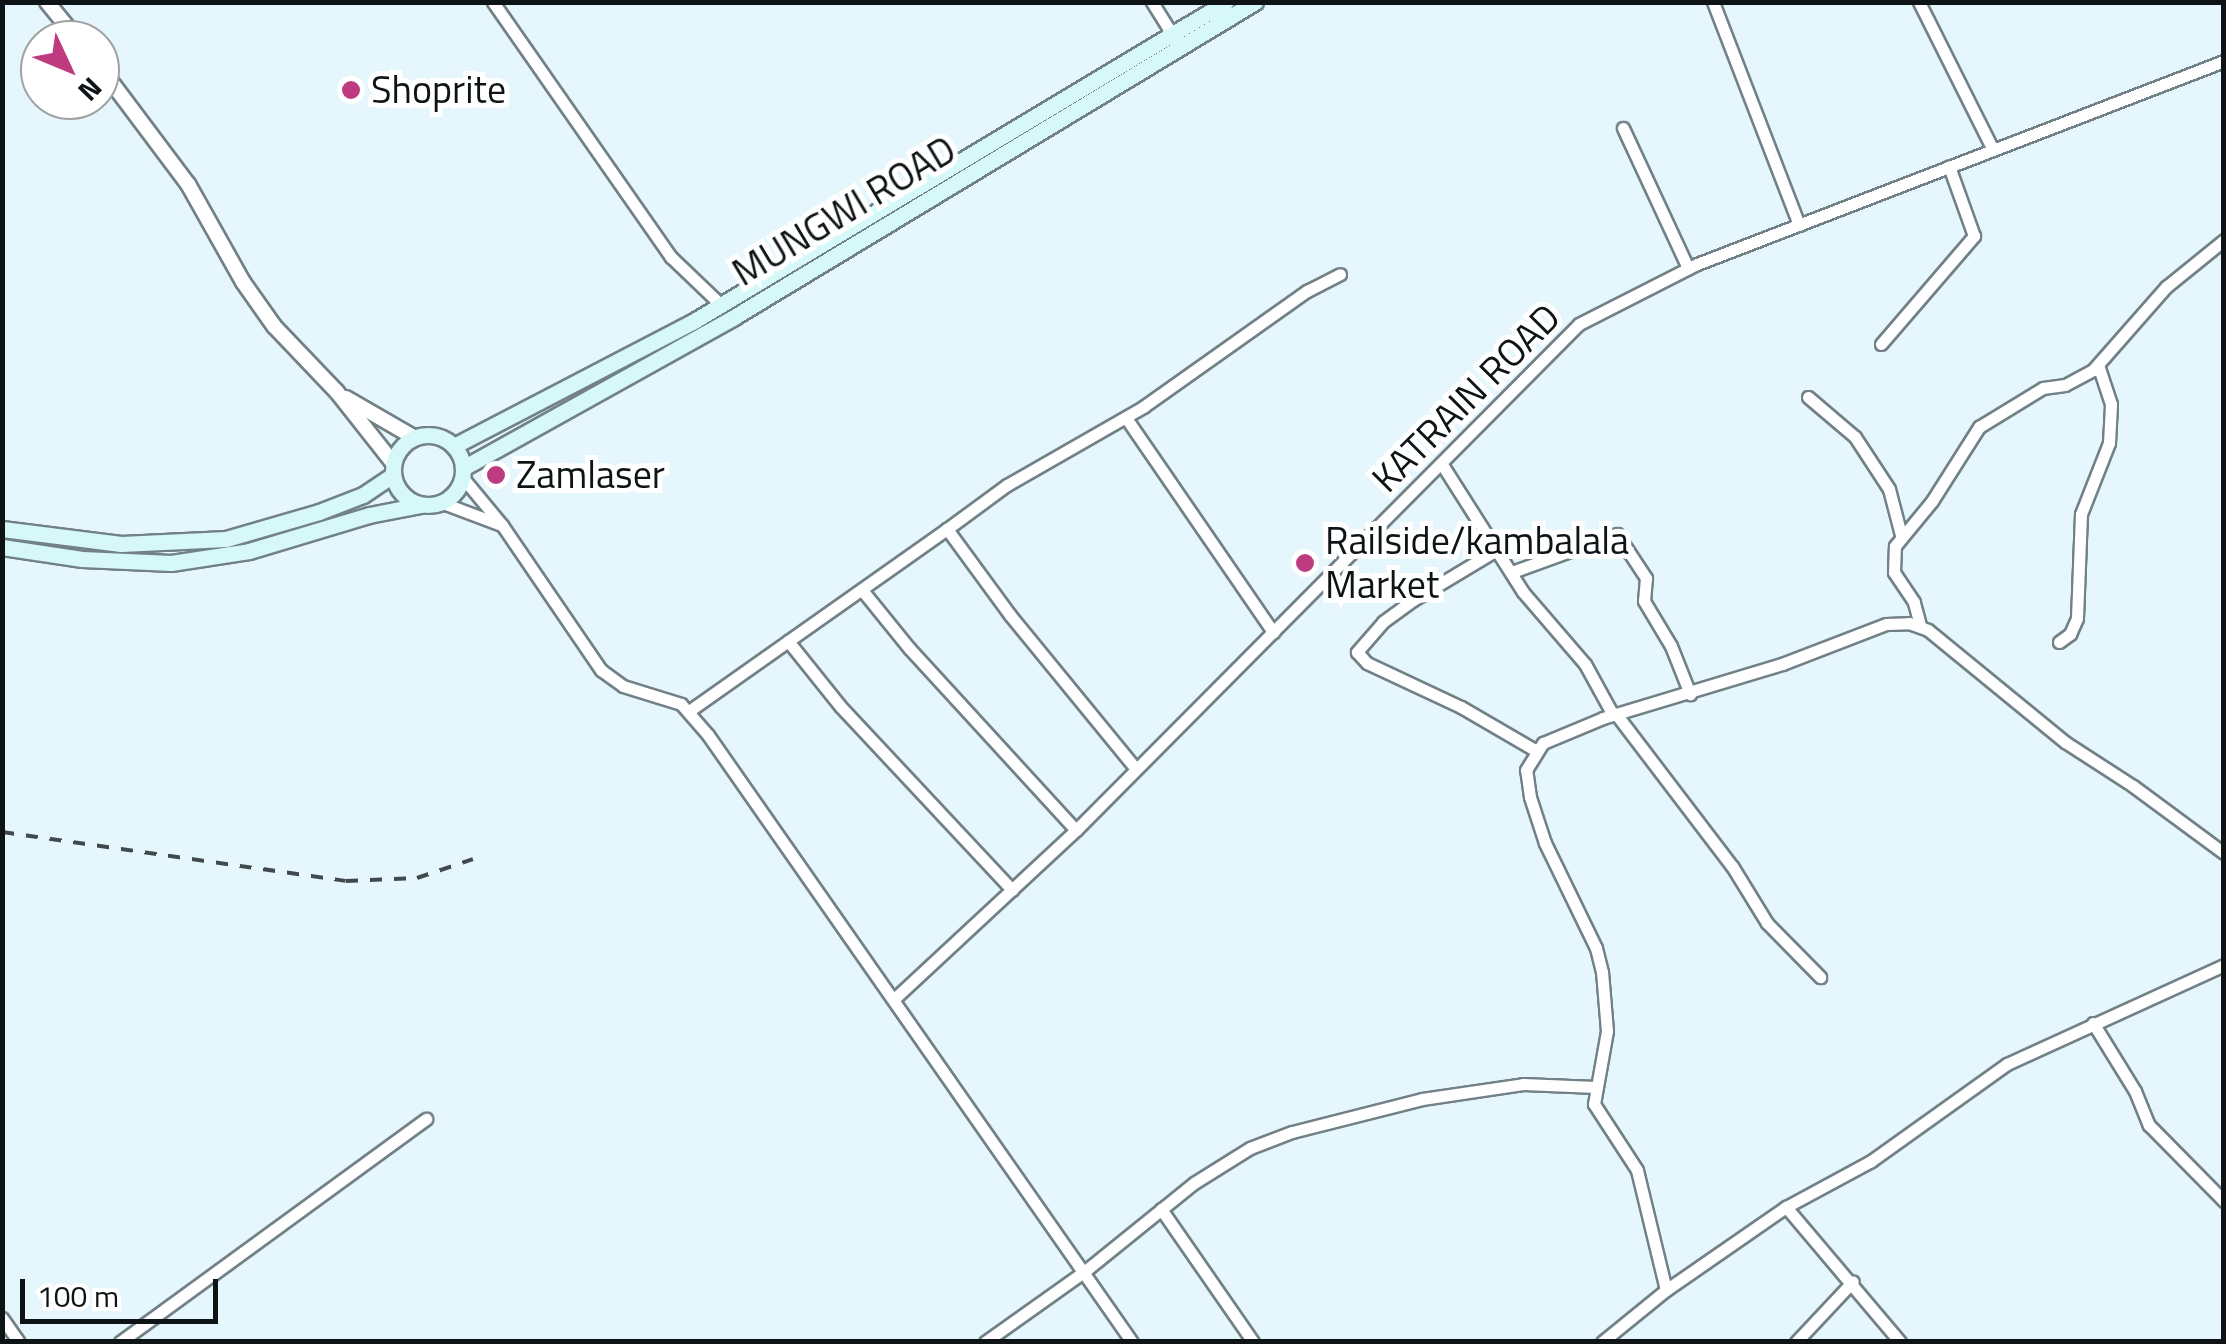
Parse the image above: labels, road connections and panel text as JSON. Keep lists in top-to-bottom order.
{
  "streets": {
    "main road": ["MUNGWI ROAD"],
    "street": ["KATRAIN ROAD"]
  },
  "places": ["Shoprite", "Zamlaser", "Railside/kambalala Market"],
  "scale_bar": "100 m",
  "north": "bottom right"
}
